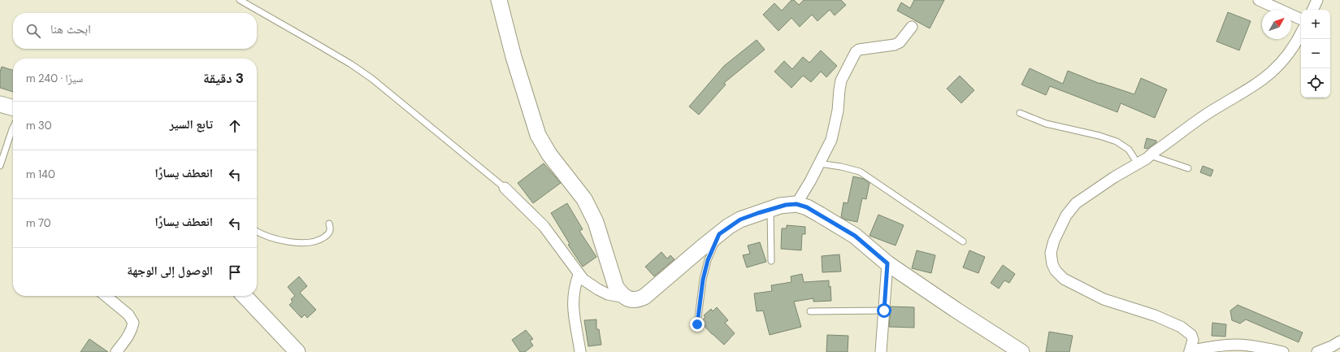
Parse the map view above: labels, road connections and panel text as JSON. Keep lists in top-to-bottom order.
{
  "north": "top right",
  "page": {
    "map_buttons": ["+", "−"],
    "search": "ابحث هنا",
    "heading": ["3 دقيقة", "سيرًا · 240 m"],
    "list": [
      ["تابع السير", "30 m"],
      ["انعطف يسارًا", "140 m"],
      ["انعطف يسارًا", "70 m"],
      "الوصول إلى الوجهة"
    ]
  }
}
